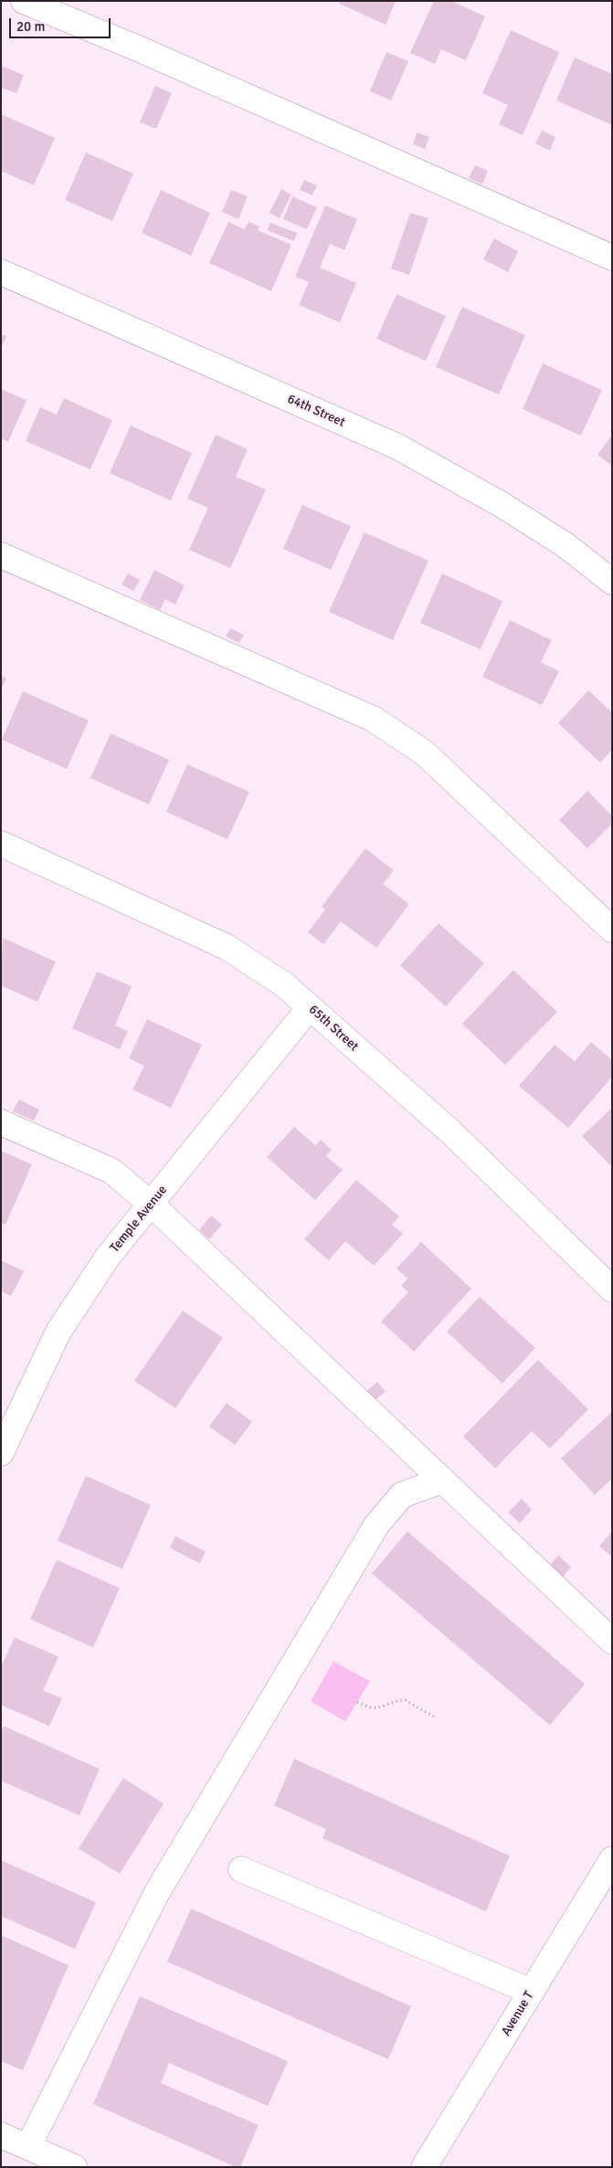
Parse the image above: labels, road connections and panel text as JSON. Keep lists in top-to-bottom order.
{
  "streets": {
    "street": [
      "64th Street",
      "65th Street",
      "Temple Avenue",
      "Avenue T"
    ]
  },
  "crossings": [
    ["65th Street", "Temple Avenue"]
  ],
  "scale_bar": "20 m"
}
